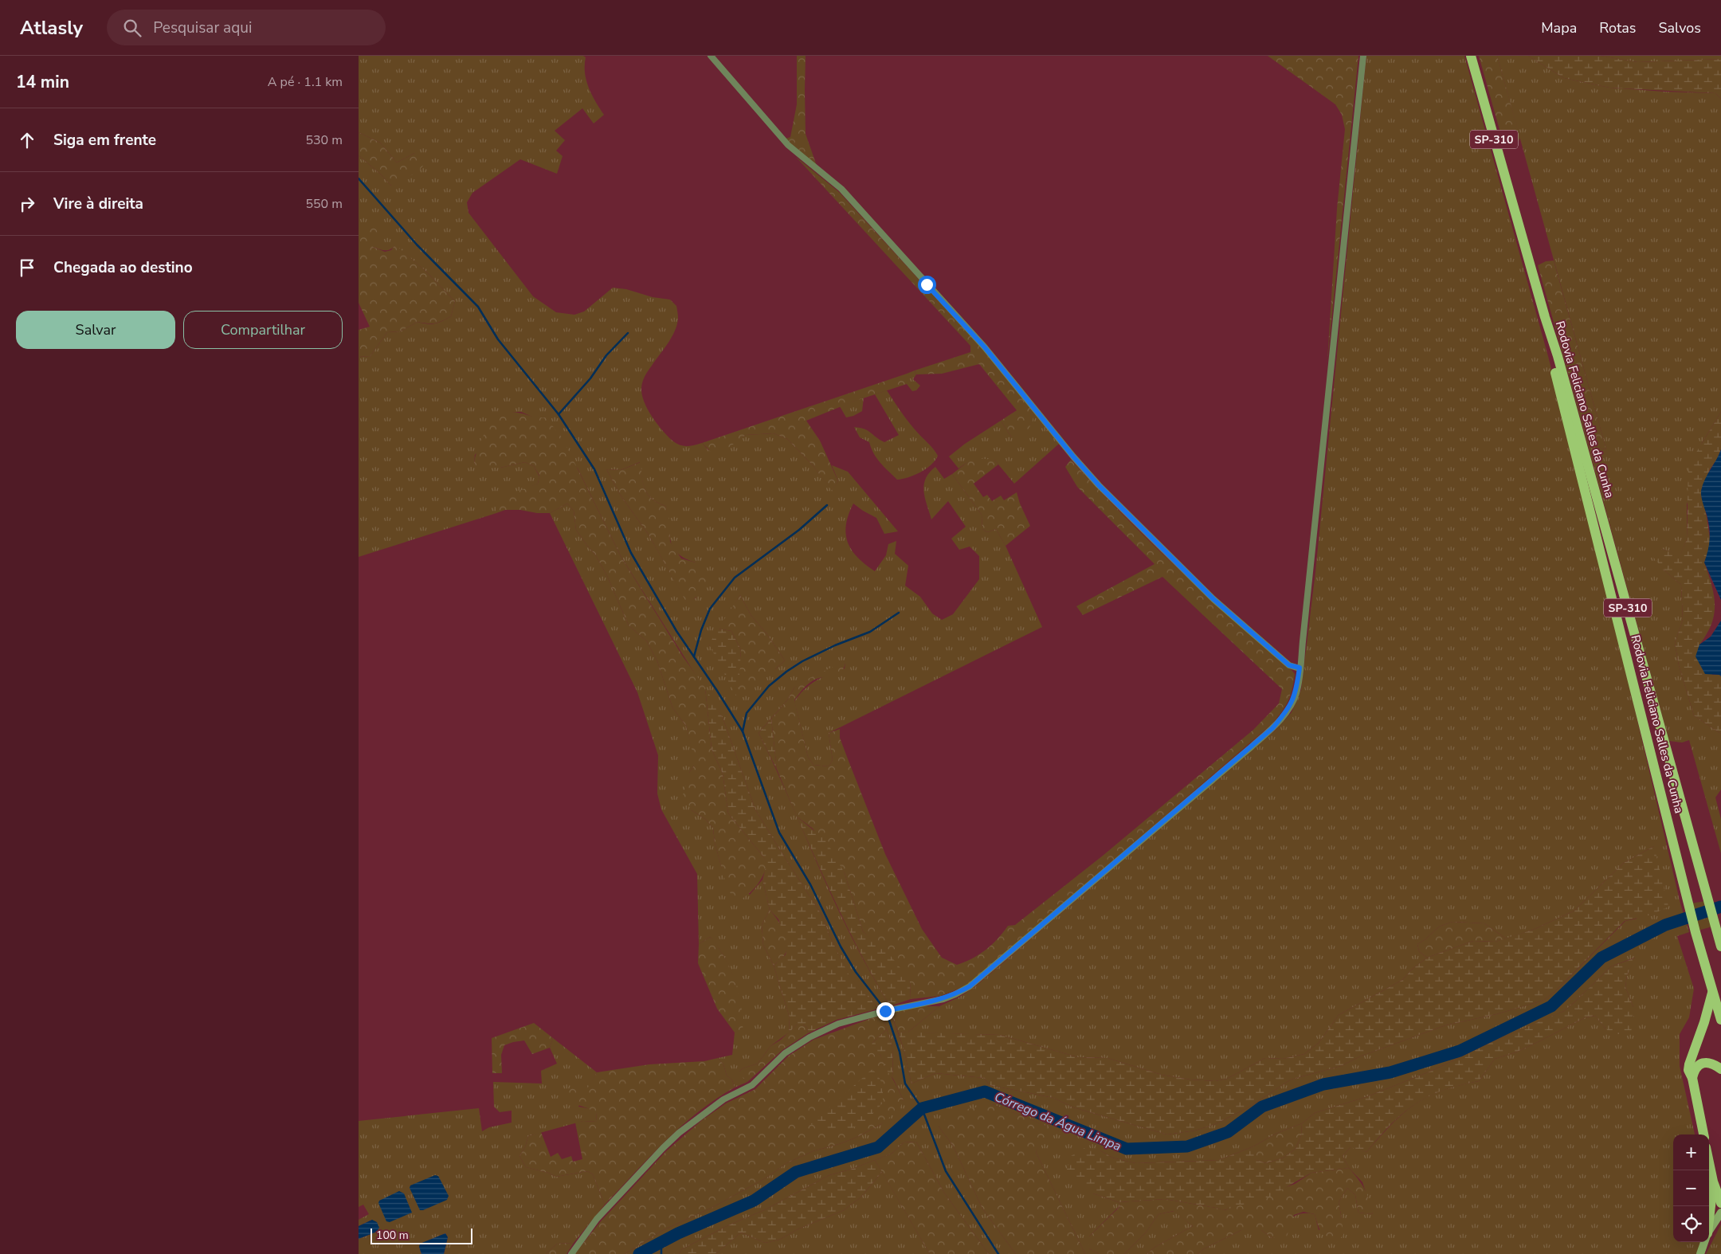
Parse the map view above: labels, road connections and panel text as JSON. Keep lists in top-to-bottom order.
{
  "streets": {
    "main road": ["SP-310", "Rodovia Feliciano Salles da Cunha"]
  },
  "water": ["Córrego da Água Limpa"],
  "scale_bar": "100 m",
  "page": {
    "header": "Atlasly",
    "search": "Pesquisar aqui",
    "nav": ["Mapa", "Rotas", "Salvos"],
    "heading": ["14 min", "A pé · 1.1 km"],
    "list": [
      ["Siga em frente", "530 m"],
      ["Vire à direita", "550 m"],
      "Chegada ao destino"
    ],
    "buttons": ["Salvar", "Compartilhar"],
    "map_buttons": ["+", "−"],
    "scale": "100 m"
  }
}
